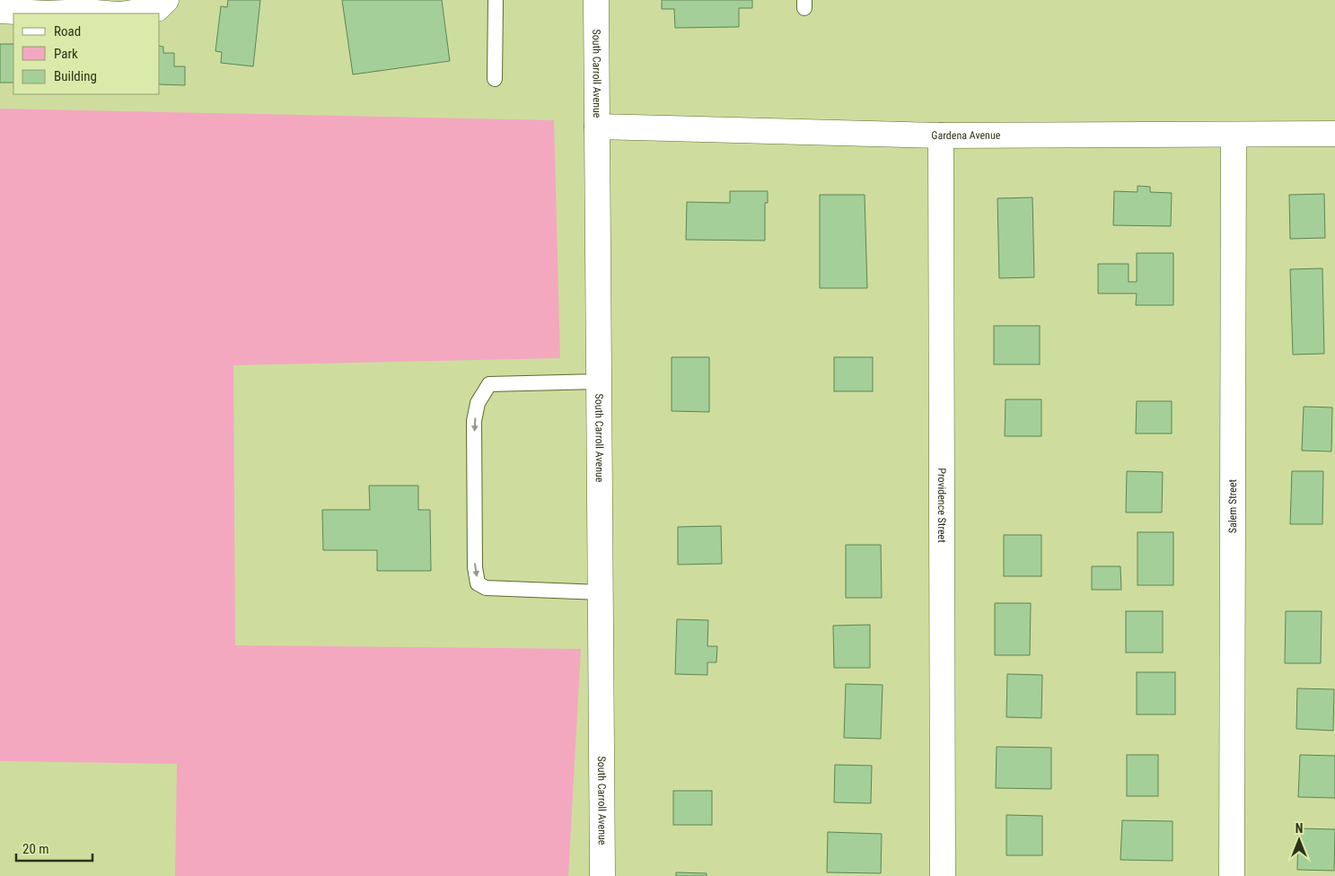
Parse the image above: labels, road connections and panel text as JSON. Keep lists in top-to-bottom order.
{
  "streets": {
    "street": [
      "South Carroll Avenue",
      "Gardena Avenue",
      "Providence Street",
      "Salem Street"
    ]
  },
  "crossings": [
    ["South Carroll Avenue", "Gardena Avenue"],
    ["Gardena Avenue", "Providence Street"],
    ["Gardena Avenue", "Salem Street"]
  ],
  "legend": ["Road", "Park", "Building"],
  "scale_bar": "20 m",
  "north": "top"
}
